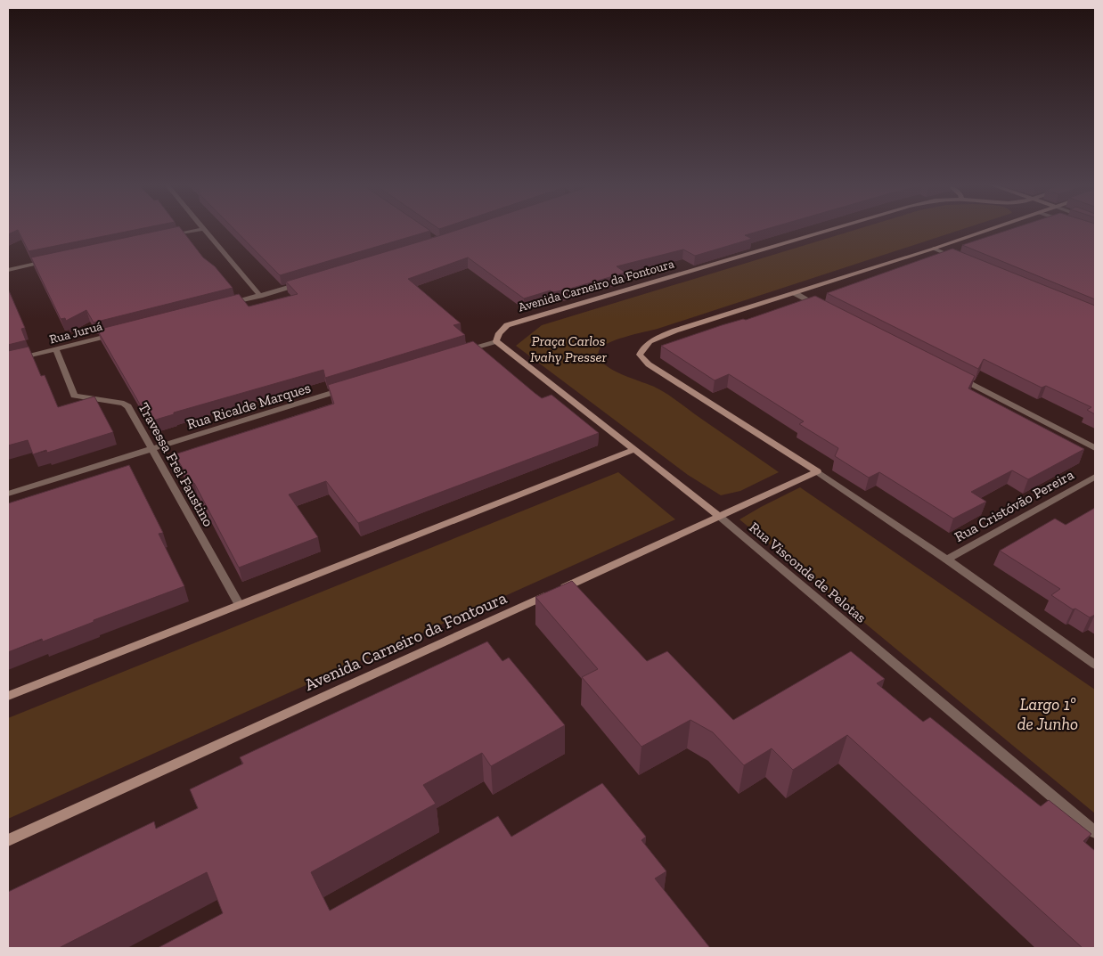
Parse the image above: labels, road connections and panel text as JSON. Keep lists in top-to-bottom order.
{
  "streets": {
    "main road": ["Avenida Carneiro da Fontoura", "Rua Visconde de Pelotas"],
    "street": [
      "Rua Juruá",
      "Rua Ricalde Marques",
      "Travessa Frei Faustino",
      "Rua Cristóvão Pereira"
    ]
  },
  "crossings": [
    ["Avenida Carneiro da Fontoura", "Rua Visconde de Pelotas"],
    ["Rua Juruá", "Travessa Frei Faustino"],
    ["Rua Ricalde Marques", "Travessa Frei Faustino"]
  ],
  "parks": ["Praça Carlos Ivahy Presser", "Largo 1º de Junho"]
}
